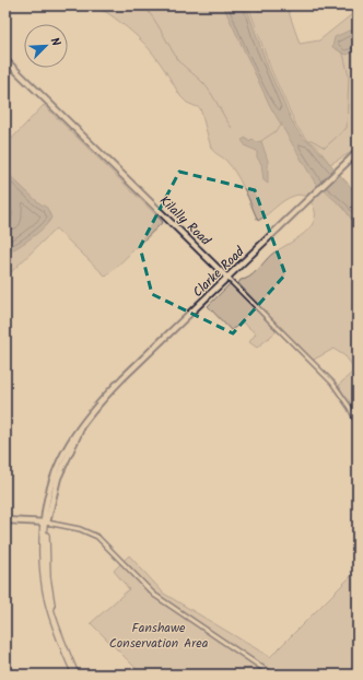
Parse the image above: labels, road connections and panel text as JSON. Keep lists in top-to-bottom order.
{
  "streets": {
    "main road": ["Kilally Road", "Clarke Road"]
  },
  "crossings": [
    ["Kilally Road", "Clarke Road"]
  ],
  "parks": ["Fanshawe Conservation Area"],
  "north": "top right"
}
